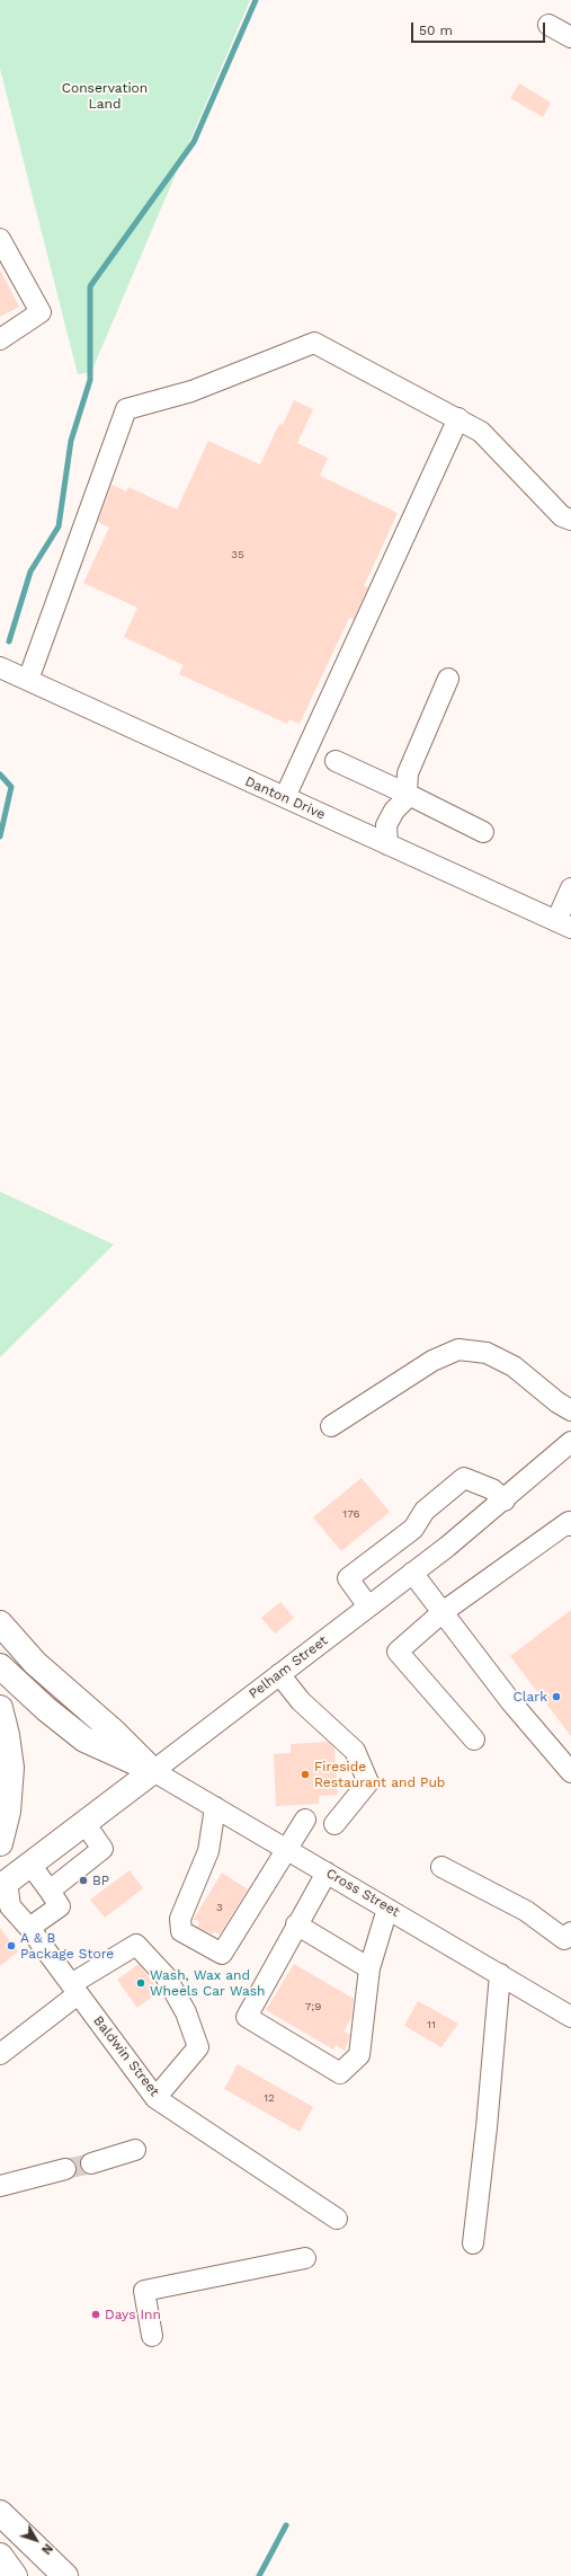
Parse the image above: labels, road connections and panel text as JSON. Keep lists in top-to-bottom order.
{
  "streets": {
    "main road": ["Pelham Street"],
    "street": ["Danton Drive", "Cross Street", "Baldwin Street"]
  },
  "crossings": [
    ["Pelham Street", "Cross Street"],
    ["Pelham Street", "Baldwin Street"]
  ],
  "parks": ["Conservation Land"],
  "places": [
    "Clark",
    "Fireside Restaurant and Pub",
    "BP",
    "A & B Package Store",
    "Wash, Wax and Wheels Car Wash",
    "Days Inn"
  ],
  "house_numbers": [
    "35",
    "176",
    "3",
    "7;9",
    "11",
    "12"
  ],
  "scale_bar": "50 m",
  "north": "bottom right"
}
